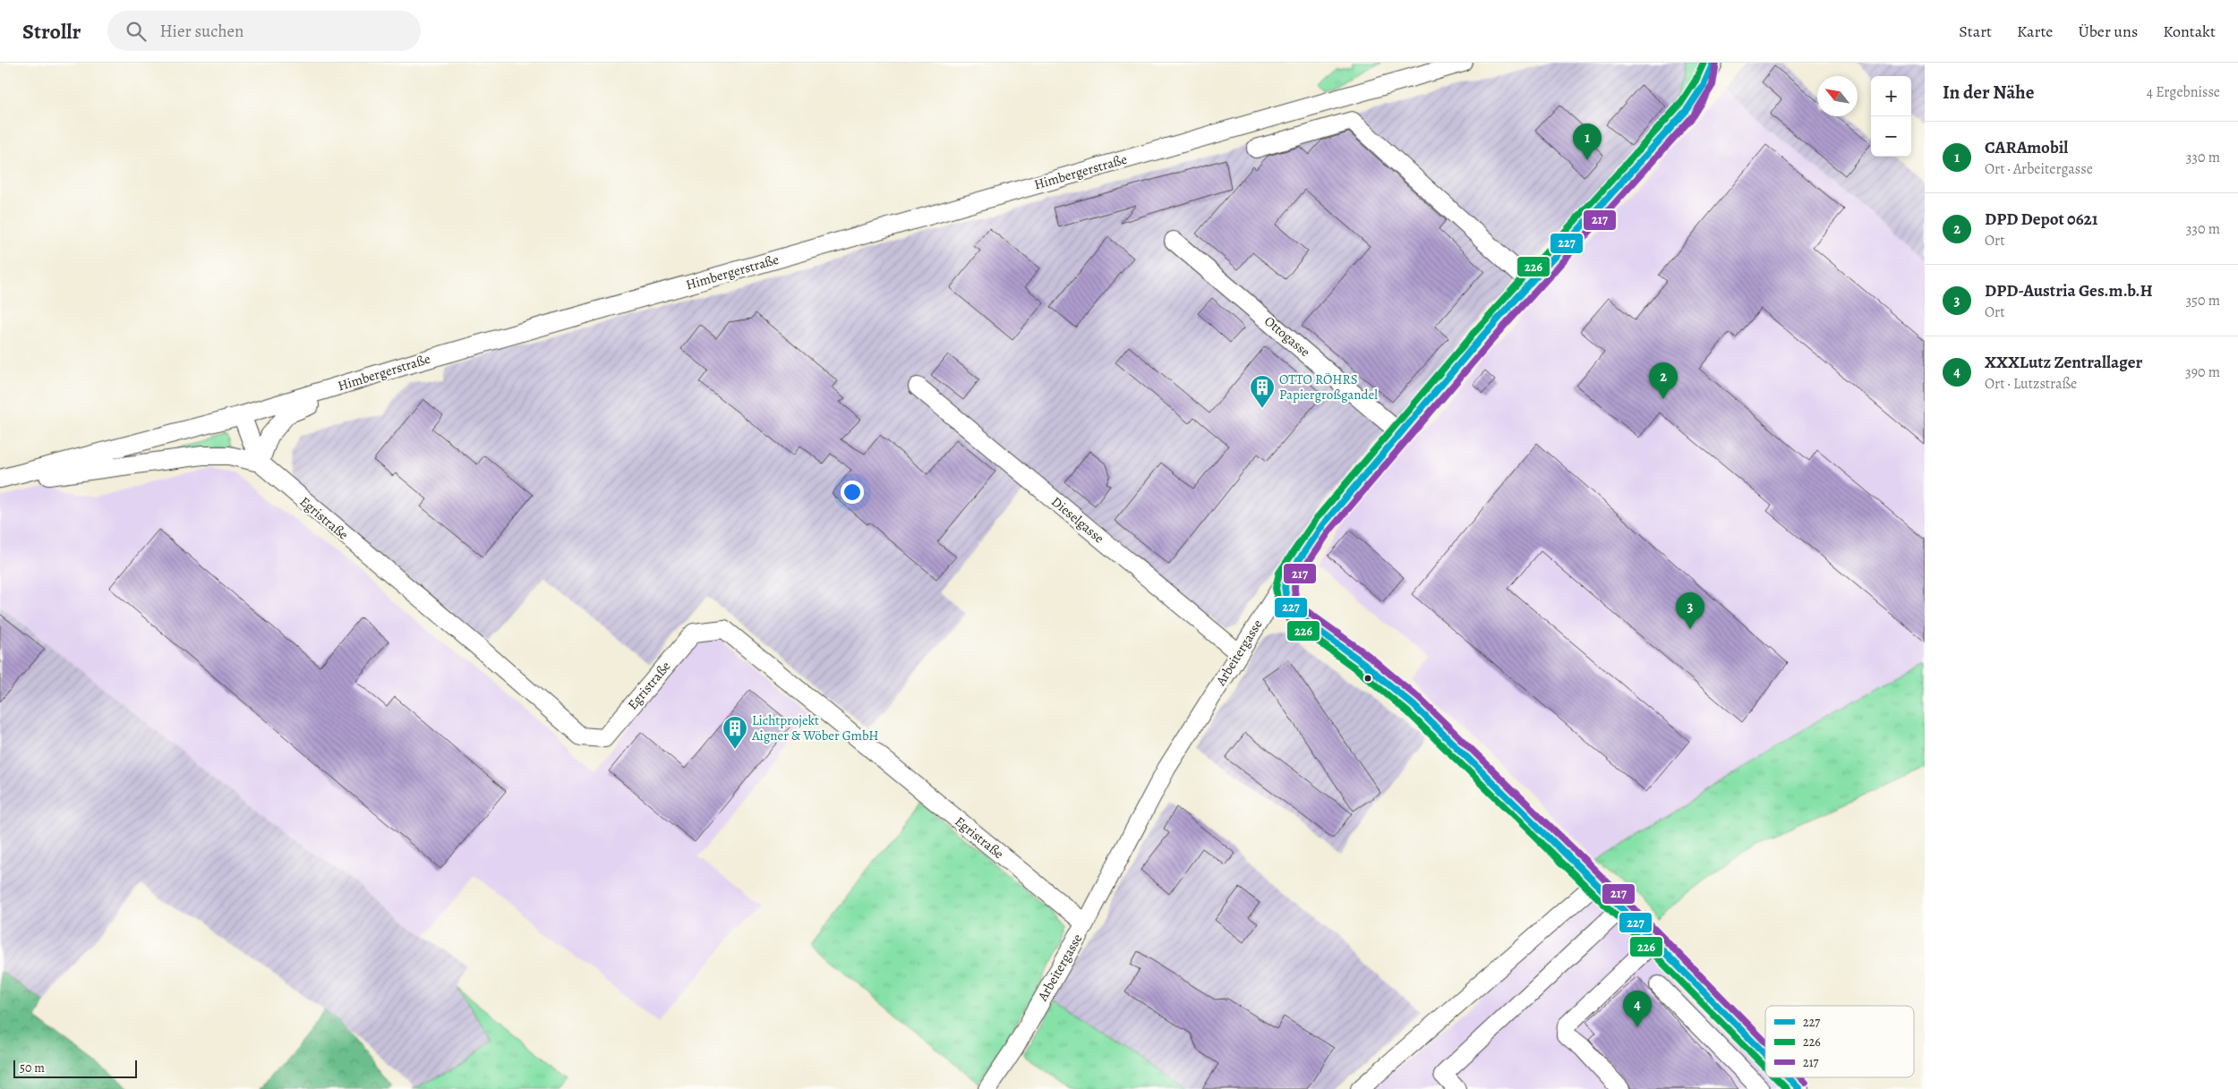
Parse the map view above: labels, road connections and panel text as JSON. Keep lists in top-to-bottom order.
{
  "streets": {
    "street": [
      "Himbergerstraße",
      "Ottogasse",
      "Egristraße",
      "Dieselgasse",
      "Arbeitergasse"
    ]
  },
  "crossings": [
    ["Himbergerstraße", "Egristraße"],
    ["Ottogasse", "Arbeitergasse"],
    ["Egristraße", "Arbeitergasse"],
    ["Dieselgasse", "Arbeitergasse"]
  ],
  "places": {
    "building": ["OTTO RÖHRS Papiergroßgandel", "Lichtprojekt Aigner & Wöber GmbH"]
  },
  "lines": ["transit line 227", "transit line 226", "transit line 217"],
  "legend": ["227", "226", "217"],
  "scale_bar": "50 m",
  "north": "top left",
  "page": {
    "header": "Strollr",
    "search": "Hier suchen",
    "nav": [
      "Start",
      "Karte",
      "Über uns",
      "Kontakt"
    ],
    "heading": ["In der Nähe", "4 Ergebnisse"],
    "map_buttons": ["+", "−"],
    "list": [
      {
        "mark": "1",
        "name": "CARAmobil",
        "note": "Ort · Arbeitergasse",
        "value": "330 m"
      },
      {
        "mark": "2",
        "name": "DPD Depot 0621",
        "note": "Ort",
        "value": "330 m"
      },
      {
        "mark": "3",
        "name": "DPD-Austria Ges.m.b.H",
        "note": "Ort",
        "value": "350 m"
      },
      {
        "mark": "4",
        "name": "XXXLutz Zentrallager",
        "note": "Ort · Lutzstraße",
        "value": "390 m"
      }
    ],
    "pins": [
      "1",
      "2",
      "3",
      "4"
    ],
    "scale": "50 m"
  }
}
